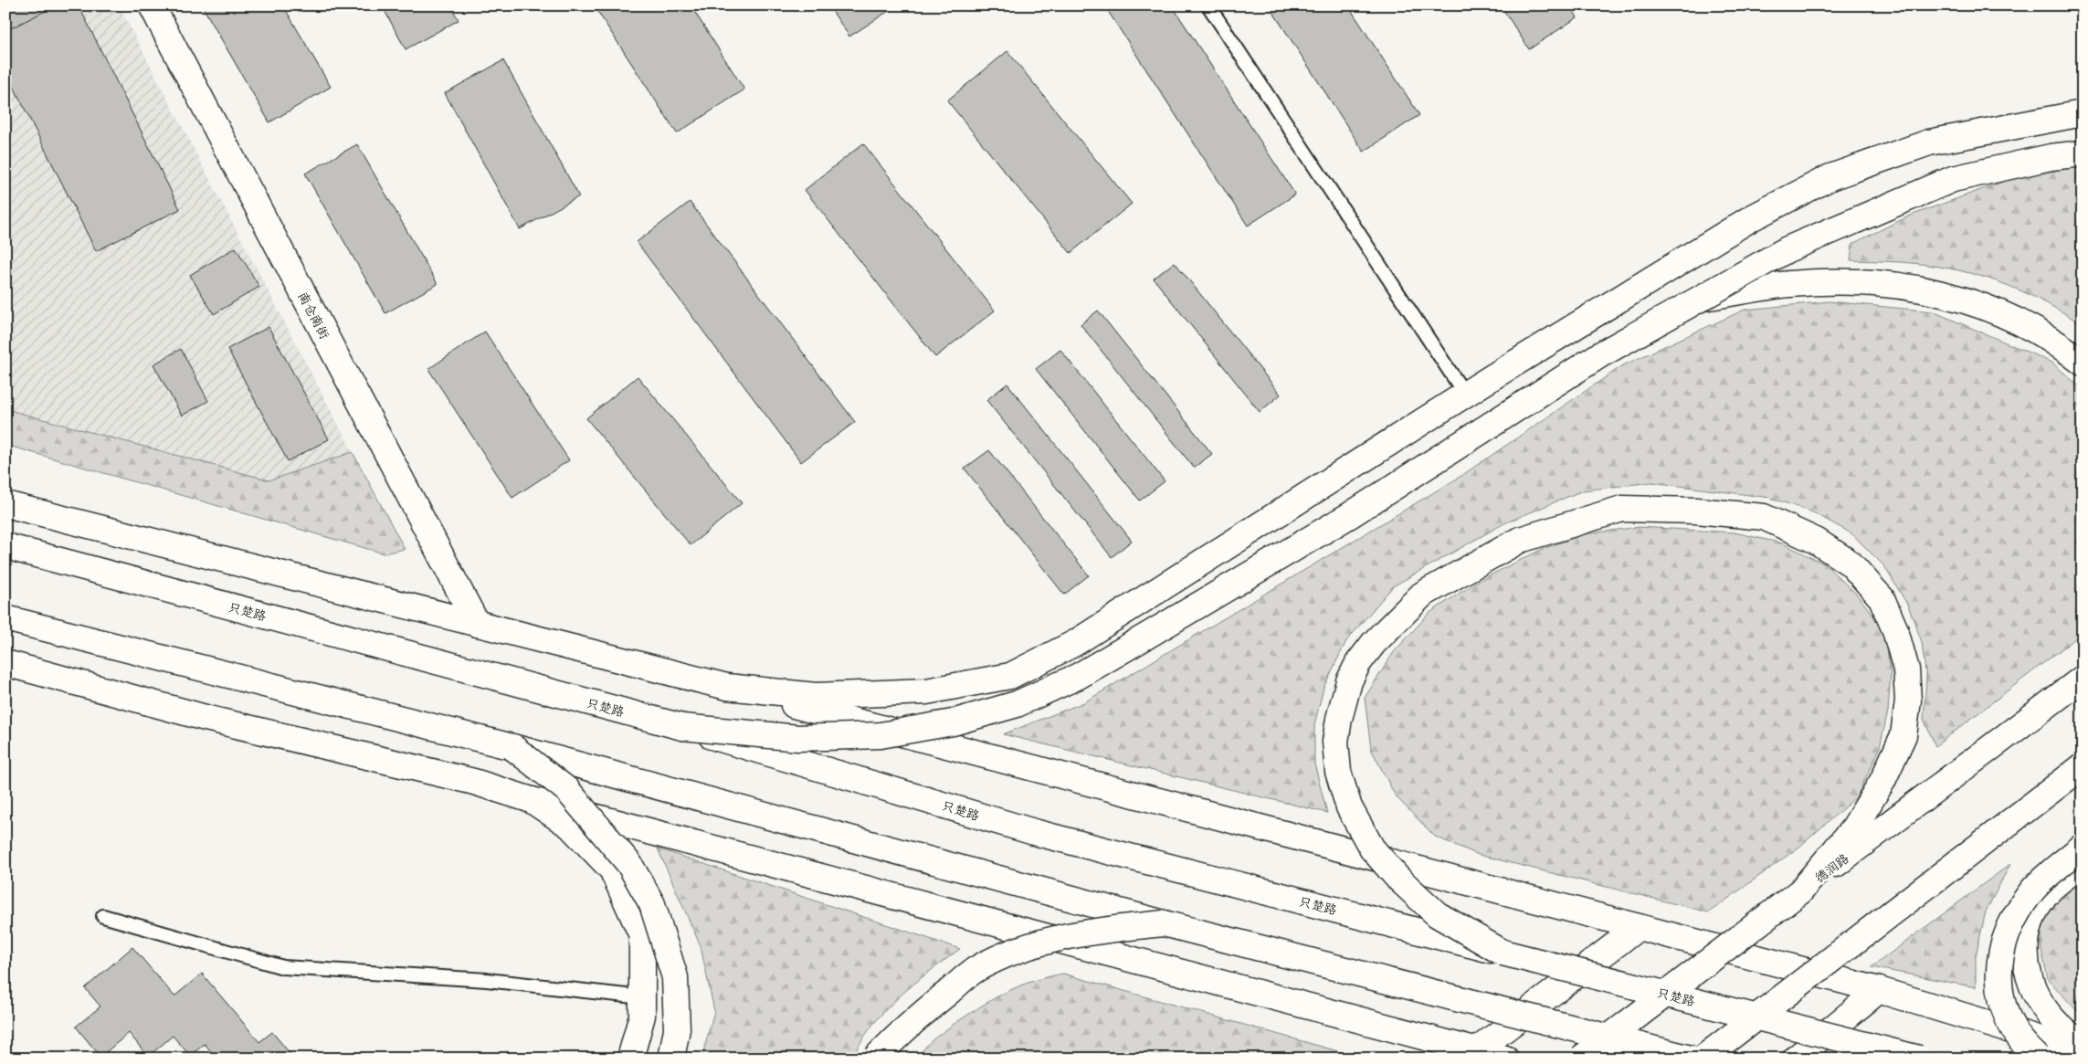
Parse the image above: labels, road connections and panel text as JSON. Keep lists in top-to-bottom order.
{
  "streets": {
    "main road": ["南仓南街", "只楚路", "德润路"]
  }
}
